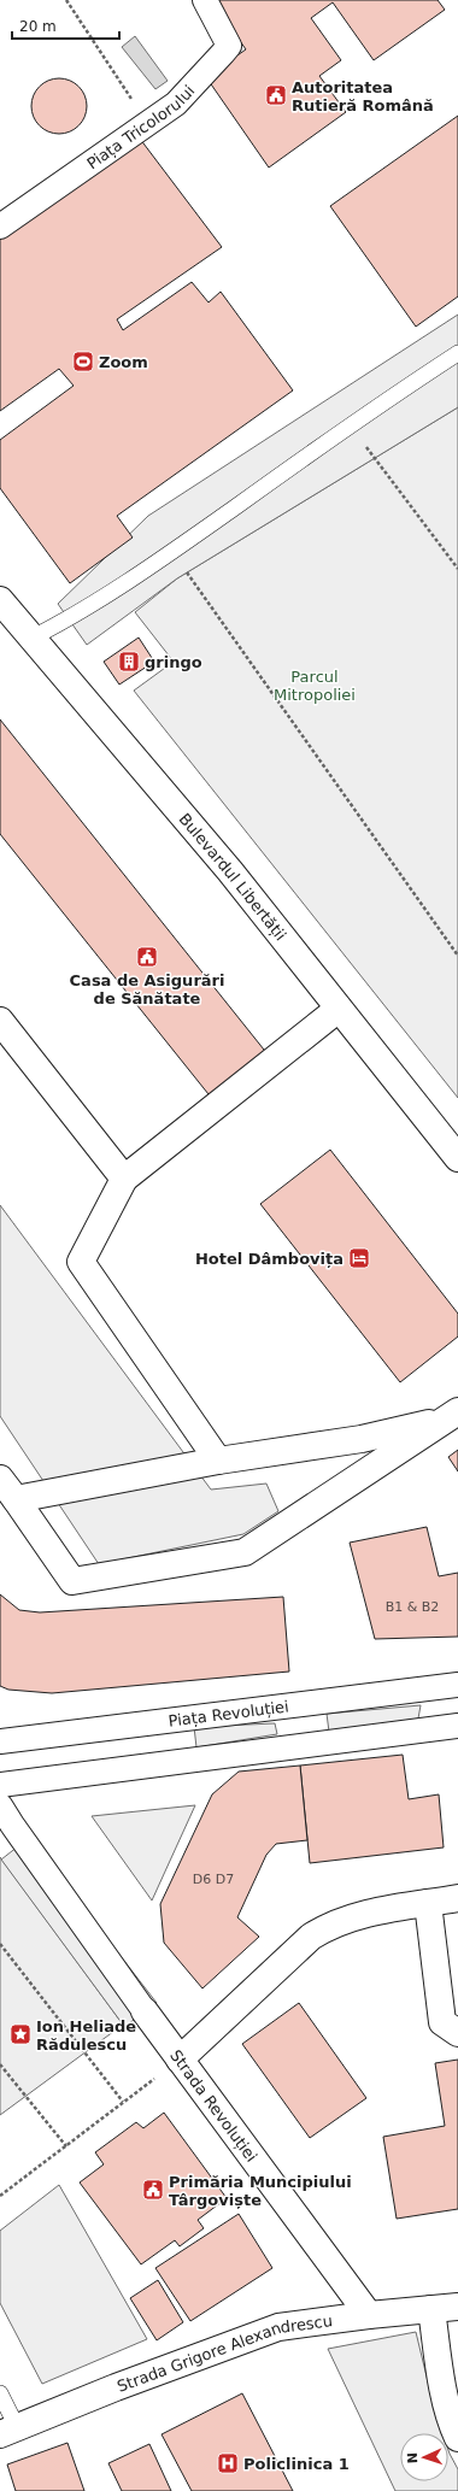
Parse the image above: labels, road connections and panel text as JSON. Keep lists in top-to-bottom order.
{
  "streets": {
    "street": [
      "Piața Tricolorului",
      "Bulevardul Libertății",
      "Piața Revoluției",
      "Strada Revoluției",
      "Strada Grigore Alexandrescu"
    ]
  },
  "crossings": [
    ["Strada Revoluției", "Strada Grigore Alexandrescu"]
  ],
  "parks": ["Parcul Mitropoliei"],
  "places": {
    "public building": ["Autoritatea Rutieră Română", "Casa de Asigurări de Sănătate", "Primăria Muncipiului Târgoviște"],
    "sports": ["Zoom"],
    "building": ["gringo"],
    "hotel": ["Hotel Dâmbovița"],
    "place": ["Ion Heliade Rădulescu"],
    "hospital": ["Policlinica 1"]
  },
  "house_numbers": ["B1 & B2", "D6 D7"],
  "scale_bar": "20 m",
  "north": "left"
}
